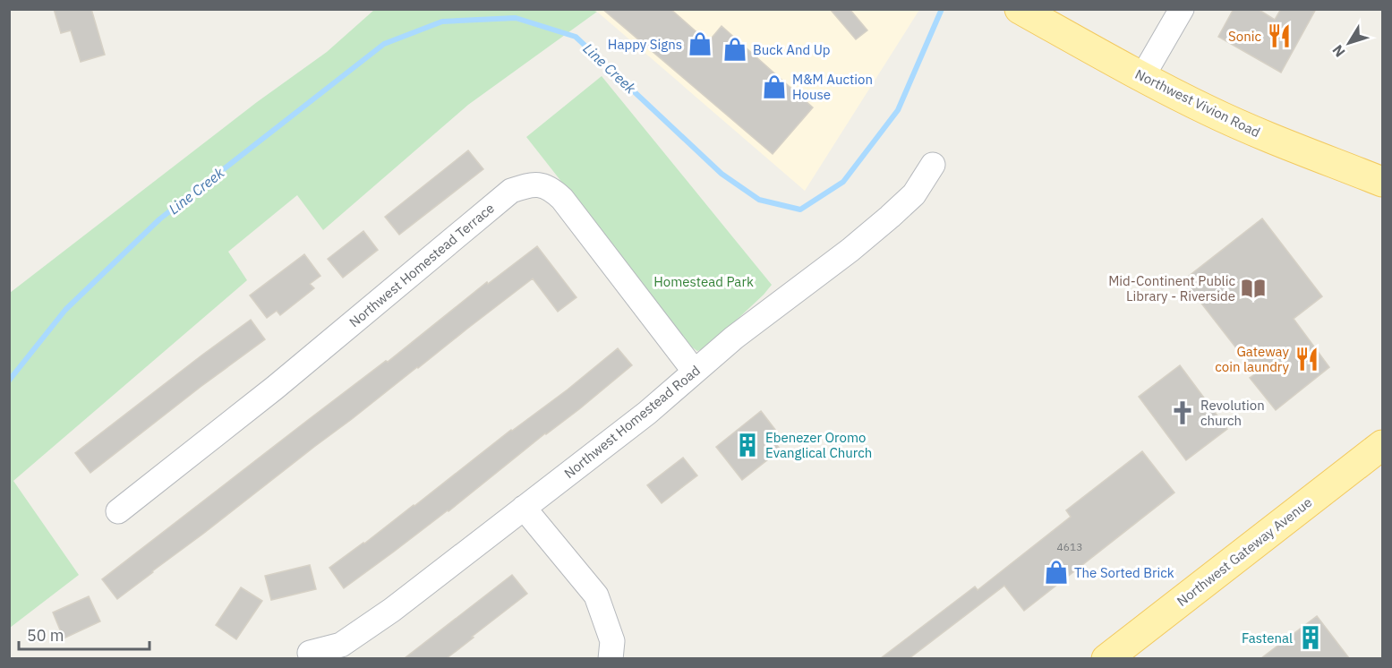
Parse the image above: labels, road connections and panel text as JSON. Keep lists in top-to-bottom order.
{
  "streets": {
    "main road": ["Northwest Vivion Road", "Northwest Gateway Avenue"],
    "street": ["Northwest Homestead Terrace", "Northwest Homestead Road"]
  },
  "crossings": [
    ["Northwest Homestead Terrace", "Northwest Homestead Road"]
  ],
  "water": ["Line Creek"],
  "parks": ["Homestead Park"],
  "places": {
    "restaurant": ["Sonic", "Gateway coin laundry"],
    "shop": [
      "Happy Signs",
      "Buck And Up",
      "M&M Auction House",
      "The Sorted Brick"
    ],
    "library": ["Mid-Continent Public Library - Riverside"],
    "church": ["Revolution church"],
    "building": ["Ebenezer Oromo Evanglical Church", "Fastenal"]
  },
  "house_numbers": ["4613"],
  "scale_bar": "50 m",
  "north": "bottom left"
}
